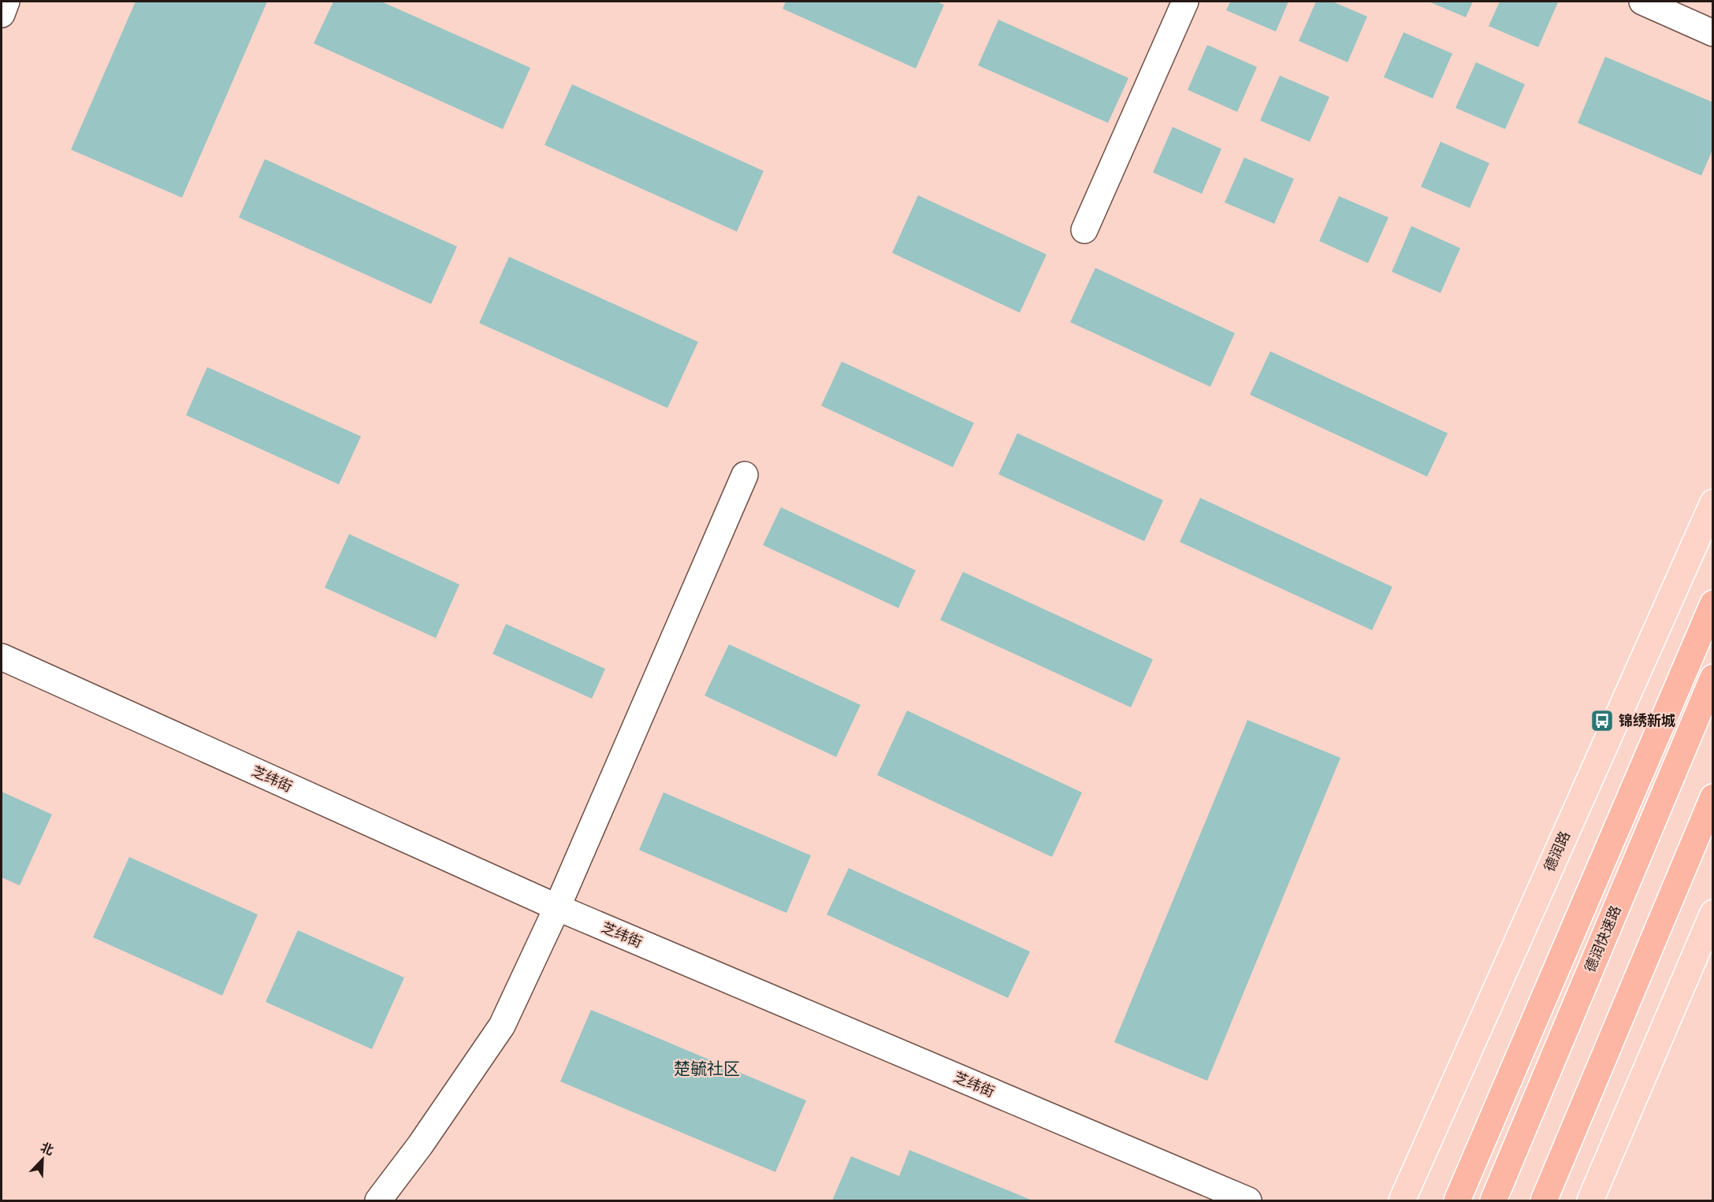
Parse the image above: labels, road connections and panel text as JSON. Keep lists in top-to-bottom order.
{
  "streets": {
    "highway": ["德润快速路"],
    "main road": ["德润路"],
    "street": ["芝纬街"]
  },
  "districts": ["楚毓社区"],
  "places": {
    "bus stop": ["锦绣新城"]
  },
  "north": "top right"
}
